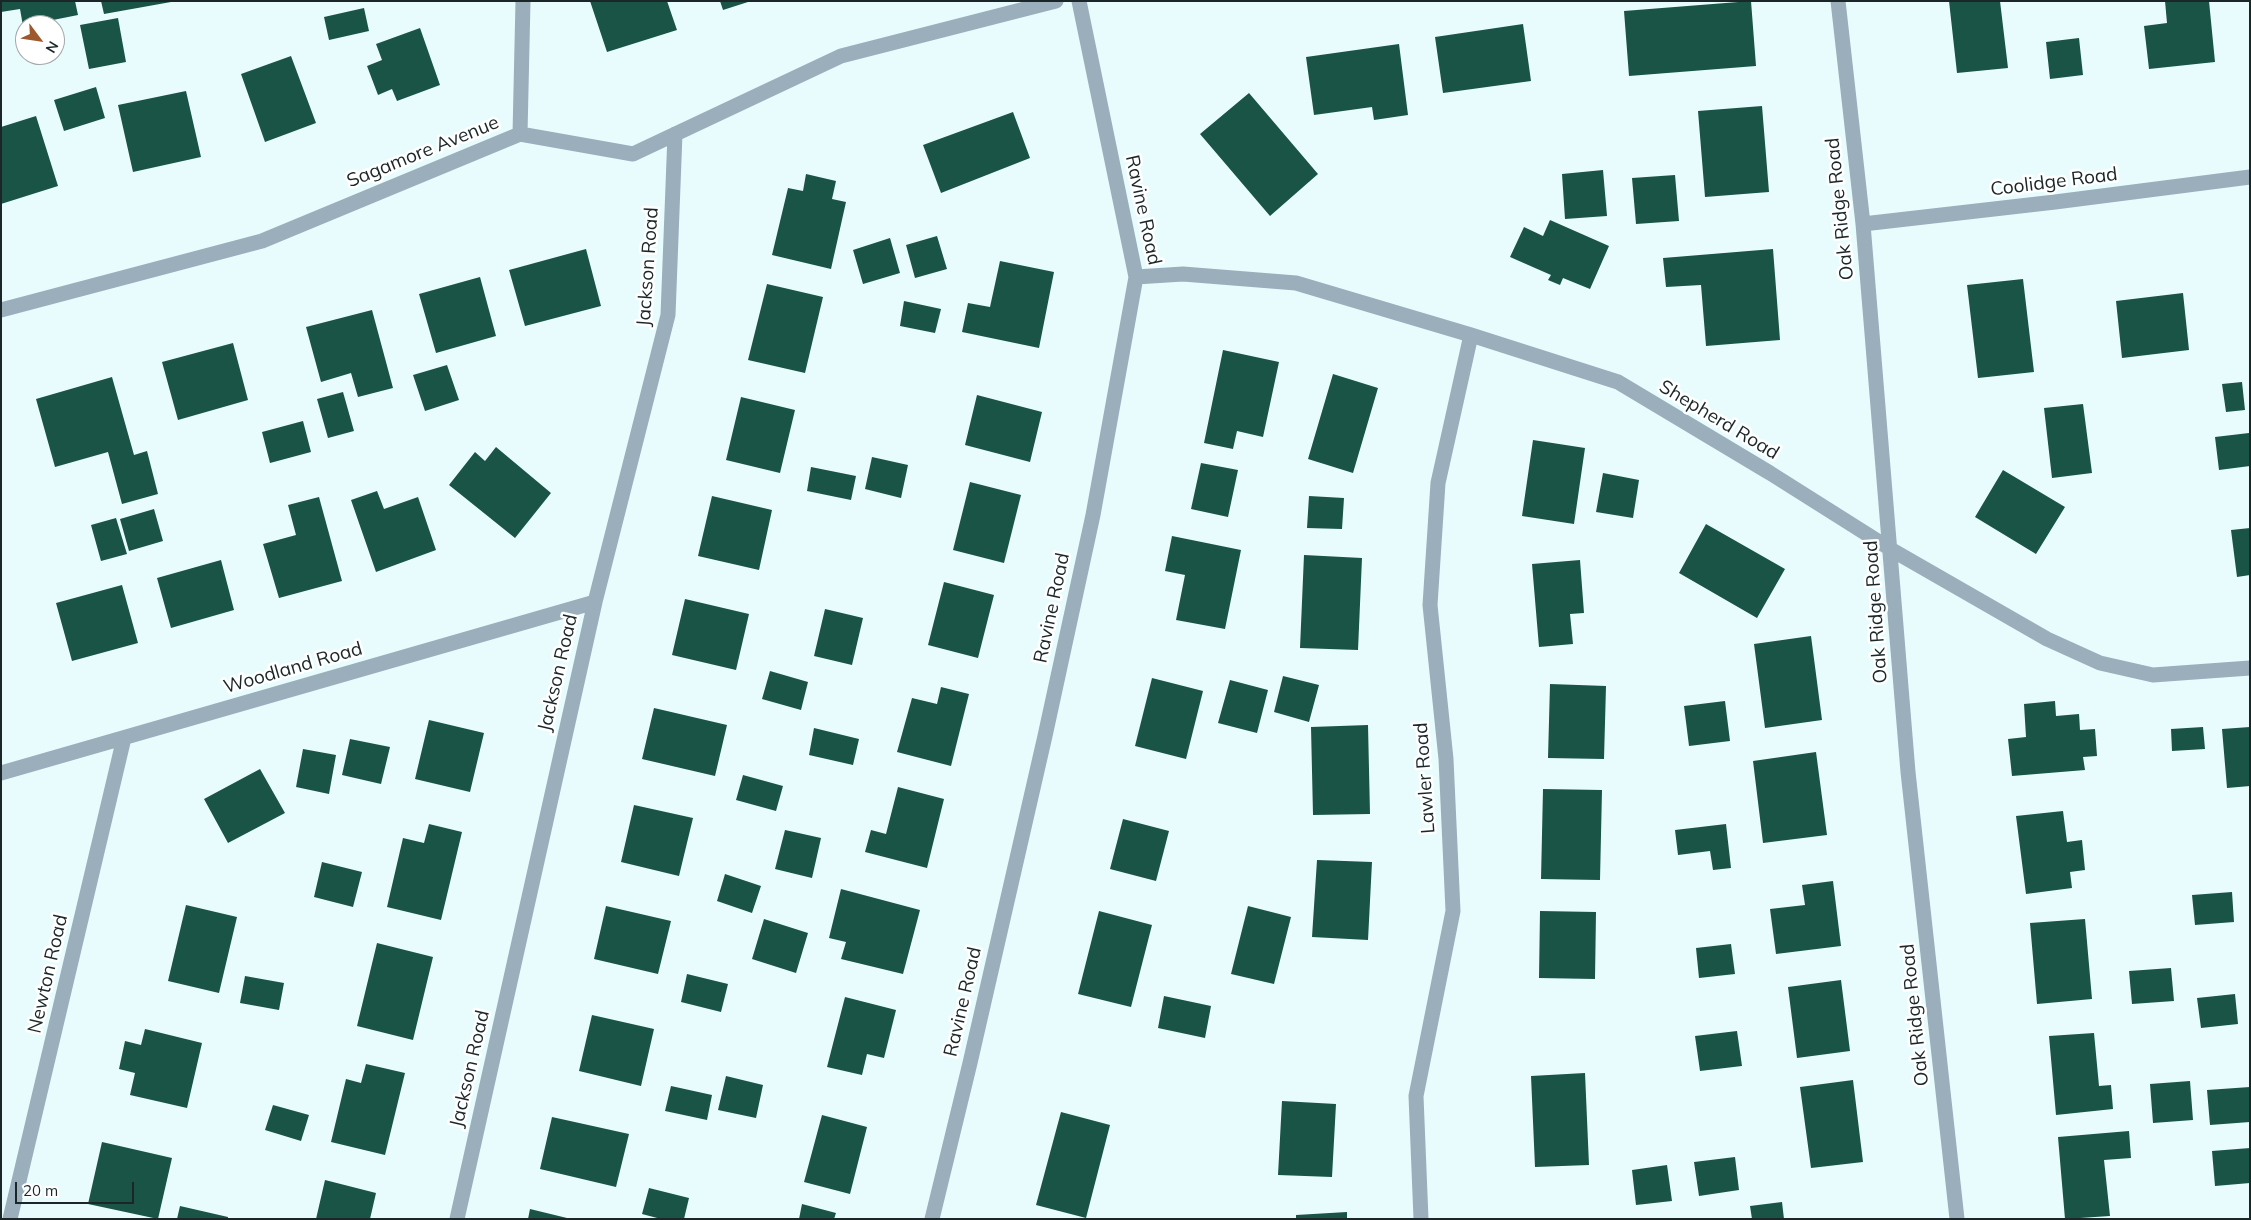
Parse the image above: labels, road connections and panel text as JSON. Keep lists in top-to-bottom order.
{
  "streets": {
    "street": [
      "Sagamore Avenue",
      "Coolidge Road",
      "Oak Ridge Road",
      "Ravine Road",
      "Jackson Road",
      "Shepherd Road",
      "Woodland Road",
      "Lawler Road",
      "Newton Road"
    ]
  },
  "crossings": [
    ["Sagamore Avenue", "Jackson Road"],
    ["Coolidge Road", "Oak Ridge Road"],
    ["Oak Ridge Road", "Shepherd Road"],
    ["Ravine Road", "Shepherd Road"],
    ["Jackson Road", "Woodland Road"],
    ["Shepherd Road", "Lawler Road"],
    ["Woodland Road", "Newton Road"]
  ],
  "scale_bar": "20 m",
  "north": "bottom right"
}
